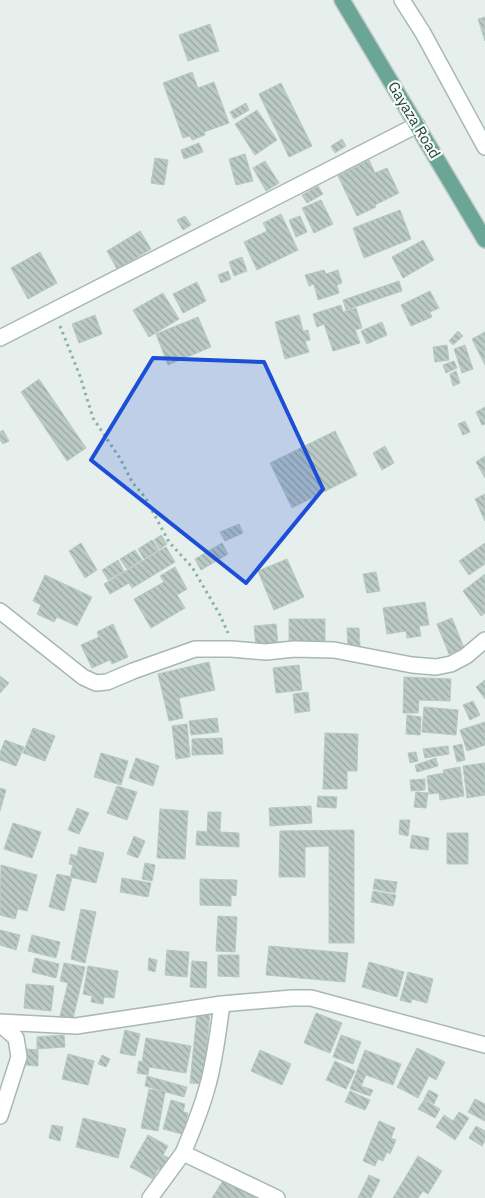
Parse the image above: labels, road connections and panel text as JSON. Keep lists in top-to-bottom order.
{
  "streets": {
    "main road": ["Gayaza Road"]
  }
}
